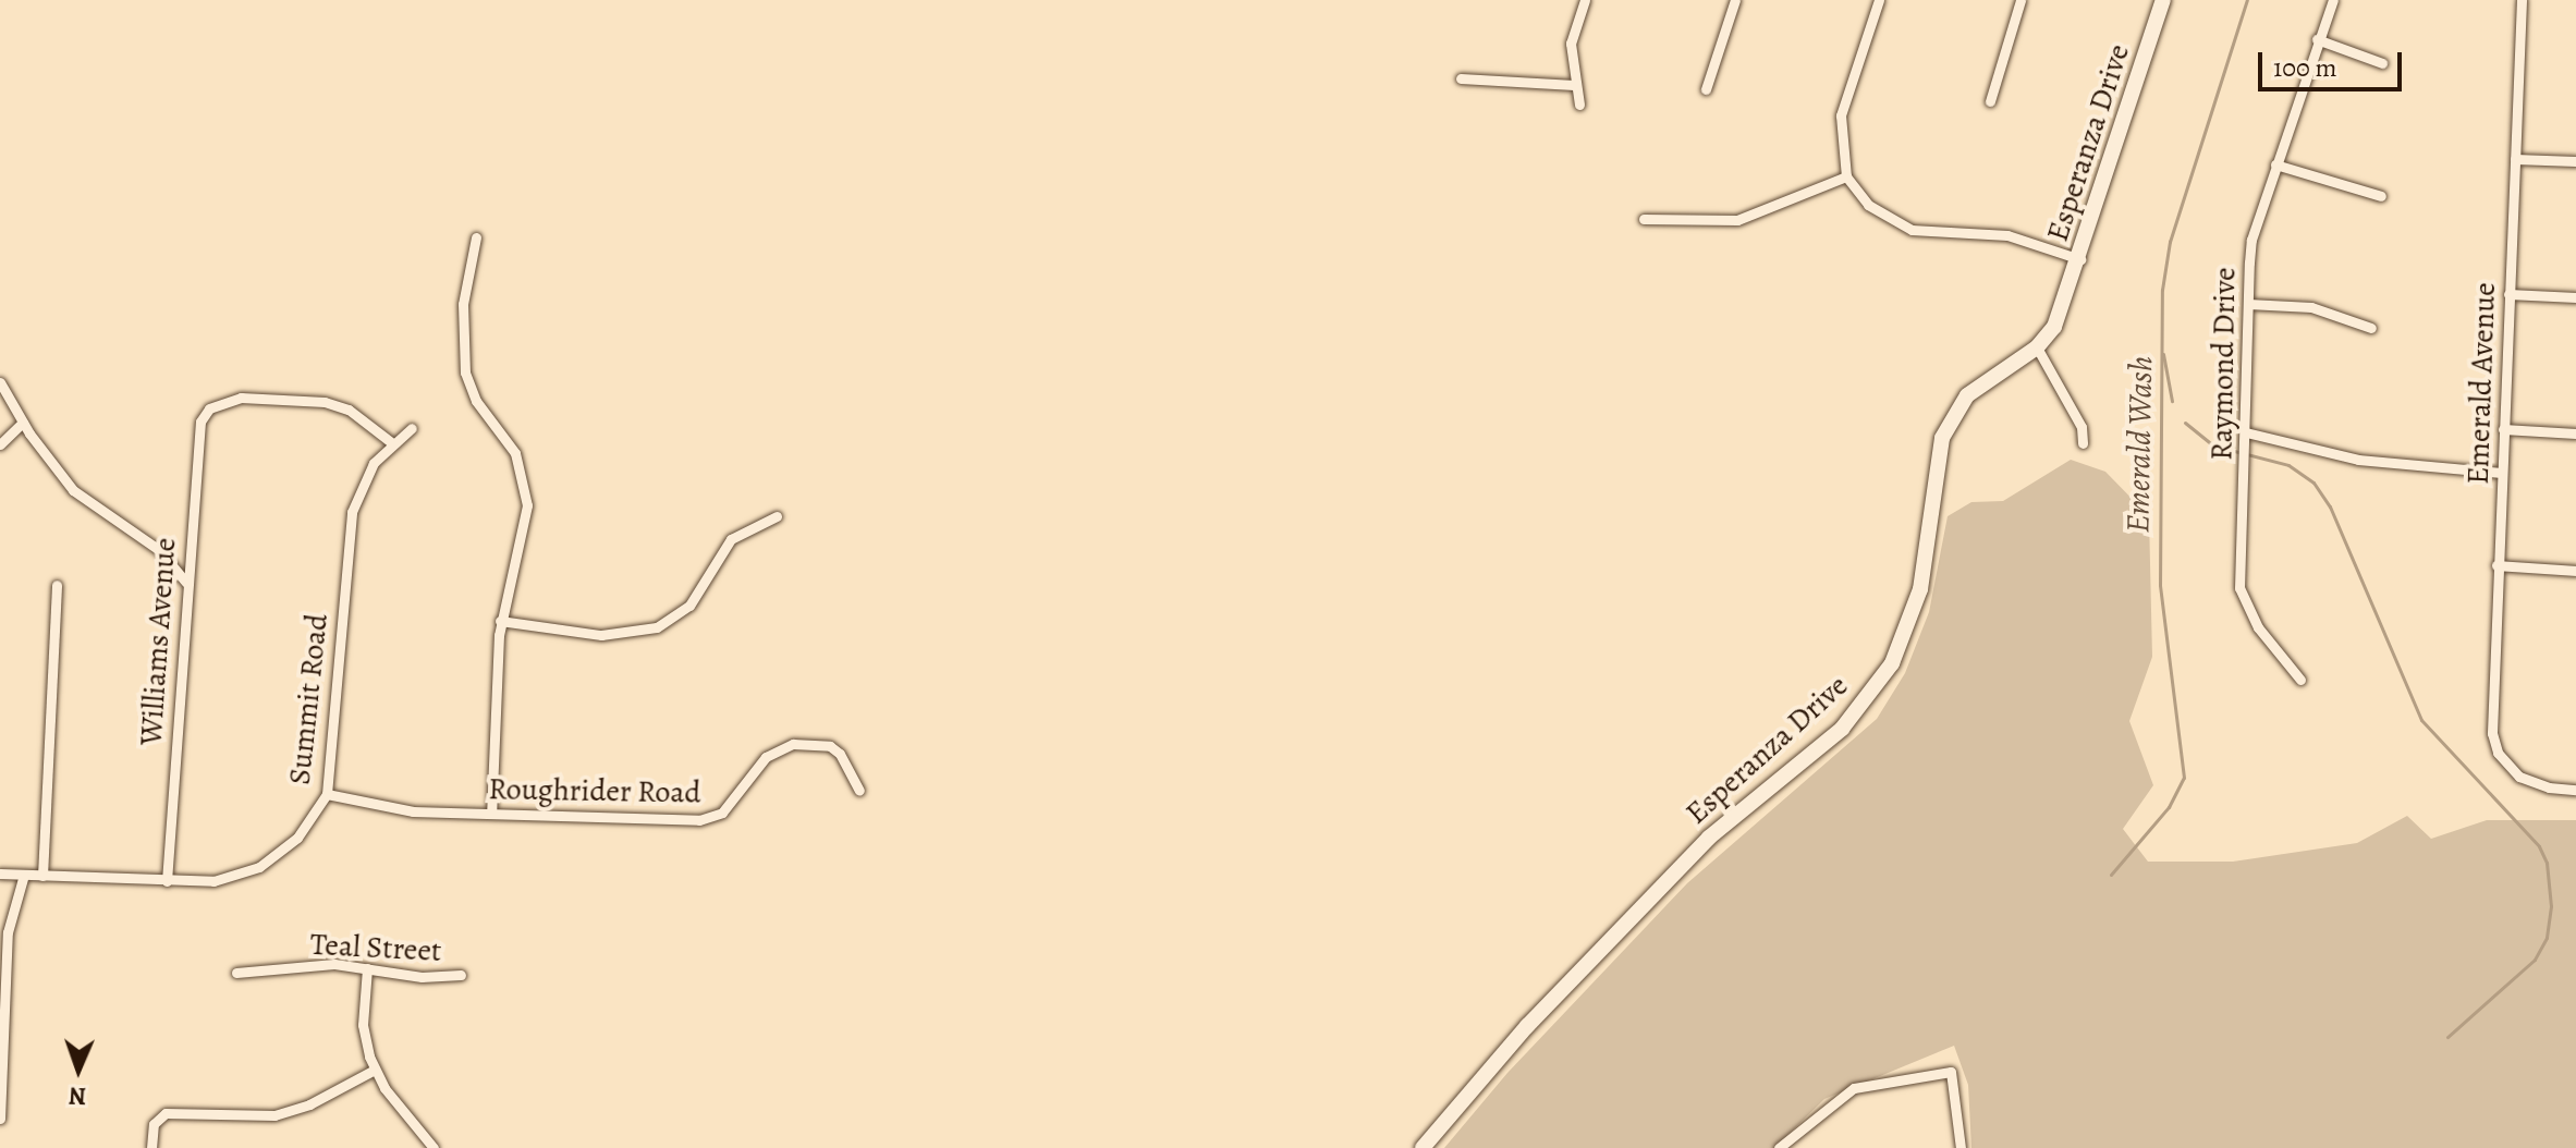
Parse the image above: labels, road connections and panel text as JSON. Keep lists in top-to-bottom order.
{
  "streets": {
    "main road": ["Esperanza Drive"],
    "street": [
      "Raymond Drive",
      "Emerald Avenue",
      "Williams Avenue",
      "Summit Road",
      "Roughrider Road",
      "Teal Street"
    ]
  },
  "crossings": [
    ["Williams Avenue", "Summit Road"],
    ["Summit Road", "Roughrider Road"]
  ],
  "water": ["Emerald Wash"],
  "scale_bar": "100 m",
  "north": "bottom"
}
